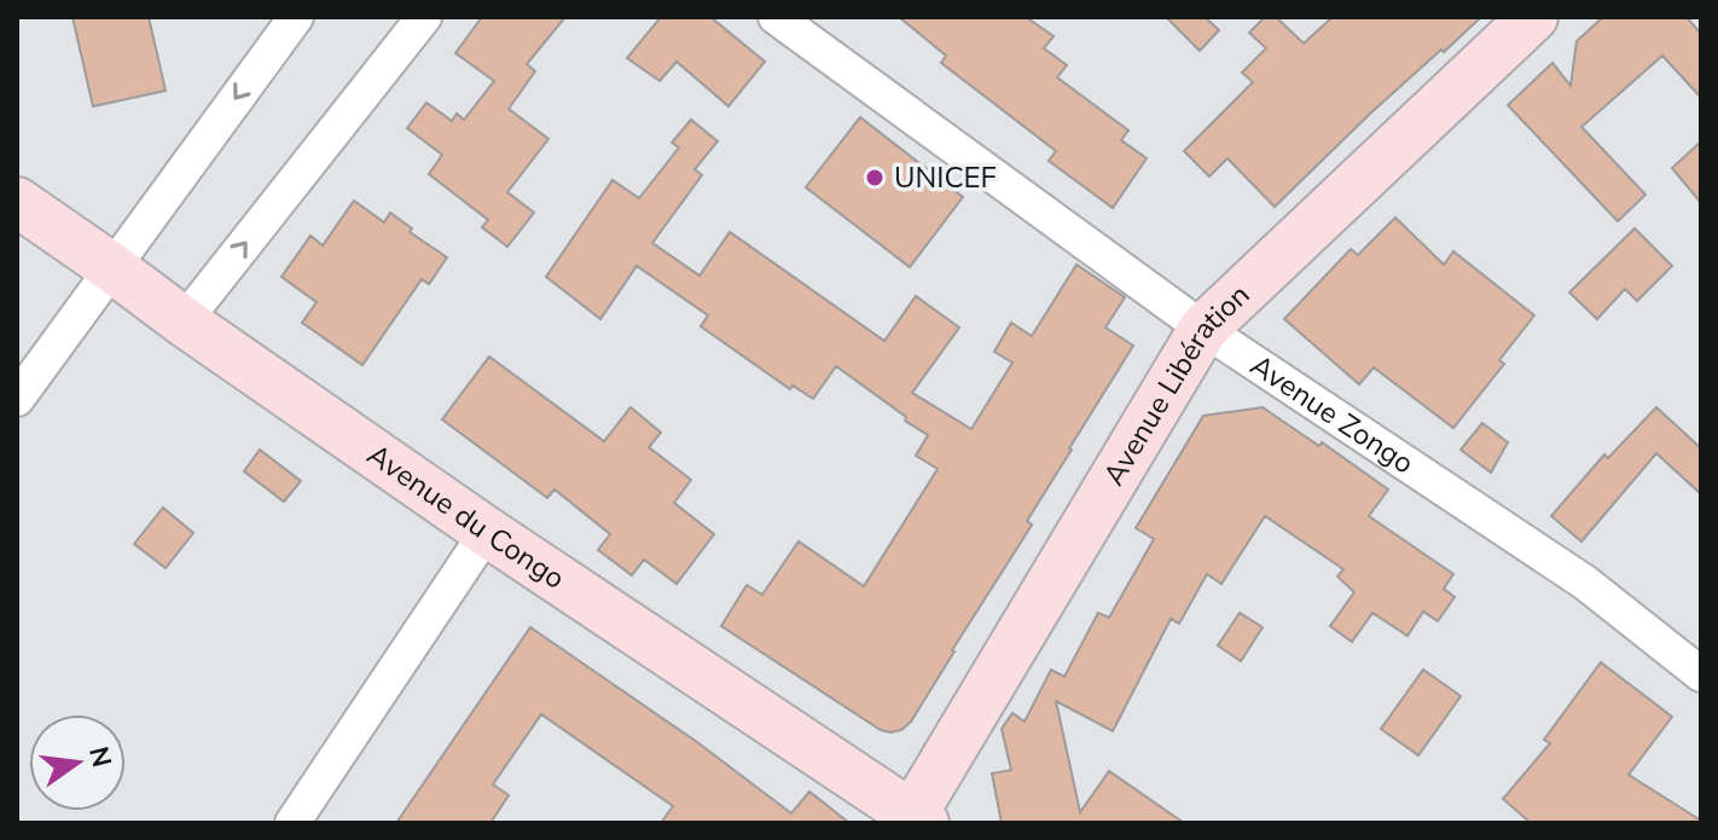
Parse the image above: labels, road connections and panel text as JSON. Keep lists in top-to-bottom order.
{
  "streets": {
    "street": ["Avenue Libération", "Avenue Zongo", "Avenue du Congo"]
  },
  "crossings": [
    ["Avenue Libération", "Avenue Zongo"],
    ["Avenue Libération", "Avenue du Congo"]
  ],
  "places": ["UNICEF"],
  "north": "right"
}
